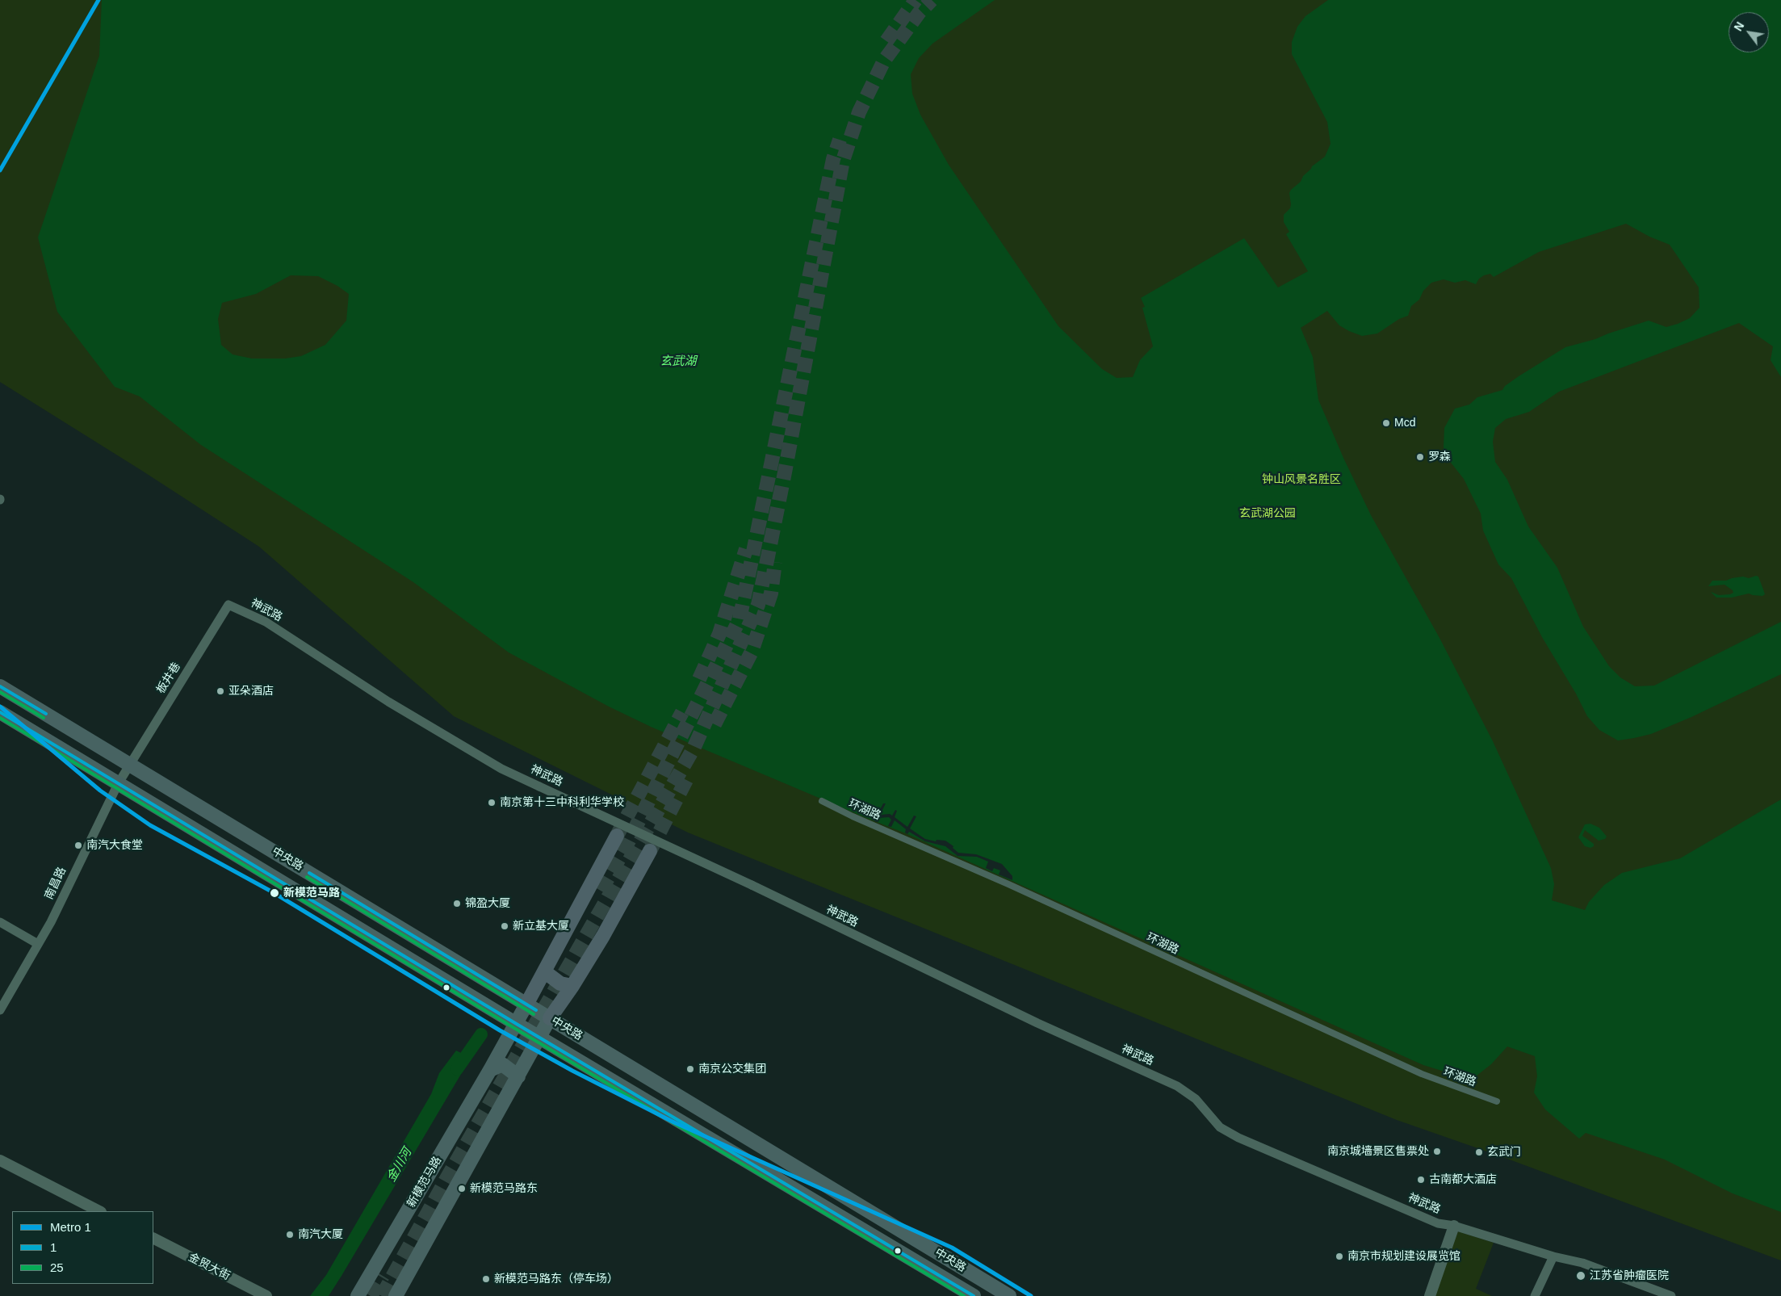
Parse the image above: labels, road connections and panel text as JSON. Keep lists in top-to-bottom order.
{
  "streets": {
    "main road": ["中央路", "新模范马路"],
    "street": [
      "神武路",
      "板井巷",
      "环湖路",
      "南昌路",
      "金贸大街"
    ]
  },
  "crossings": [
    ["神武路", "板井巷"],
    ["板井巷", "中央路"],
    ["板井巷", "南昌路"],
    ["中央路", "南昌路"],
    ["中央路", "新模范马路"]
  ],
  "water": ["玄武湖", "金川河"],
  "parks": ["钟山风景名胜区", "玄武湖公园"],
  "places": [
    "Mcd",
    "罗森",
    "亚朵酒店",
    "南京第十三中科利华学校",
    "南汽大食堂",
    "新模范马路",
    "锦盈大厦",
    "新立基大厦",
    "南京公交集团",
    "南京城墙景区售票处",
    "玄武门",
    "古南都大酒店",
    "新模范马路东",
    "南汽大厦",
    "南京市规划建设展览馆",
    "江苏省肿瘤医院",
    "新模范马路东（停车场）"
  ],
  "lines": ["metro line 1", "transit line 1", "transit line 25"],
  "legend": ["Metro 1", "1", "25"],
  "north": "top left"
}
